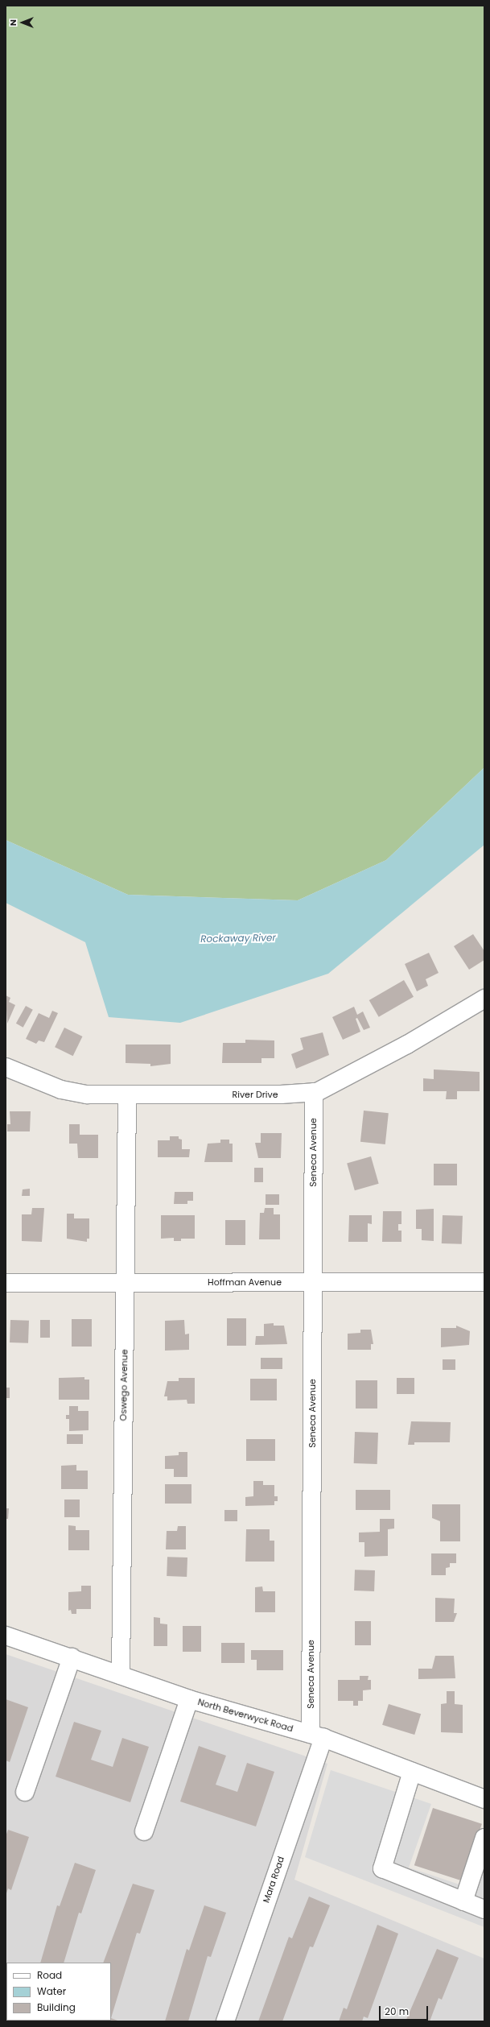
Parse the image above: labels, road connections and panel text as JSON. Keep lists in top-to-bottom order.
{
  "streets": {
    "street": [
      "River Drive",
      "Seneca Avenue",
      "Hoffman Avenue",
      "Oswego Avenue",
      "North Beverwyck Road",
      "Mara Road"
    ]
  },
  "crossings": [
    ["River Drive", "Seneca Avenue"],
    ["River Drive", "Oswego Avenue"],
    ["Seneca Avenue", "Hoffman Avenue"],
    ["Seneca Avenue", "North Beverwyck Road"],
    ["Seneca Avenue", "Mara Road"],
    ["Hoffman Avenue", "Oswego Avenue"],
    ["Oswego Avenue", "North Beverwyck Road"],
    ["North Beverwyck Road", "Mara Road"]
  ],
  "water": ["Rockaway River"],
  "legend": ["Road", "Water", "Building"],
  "scale_bar": "20 m",
  "north": "left"
}
